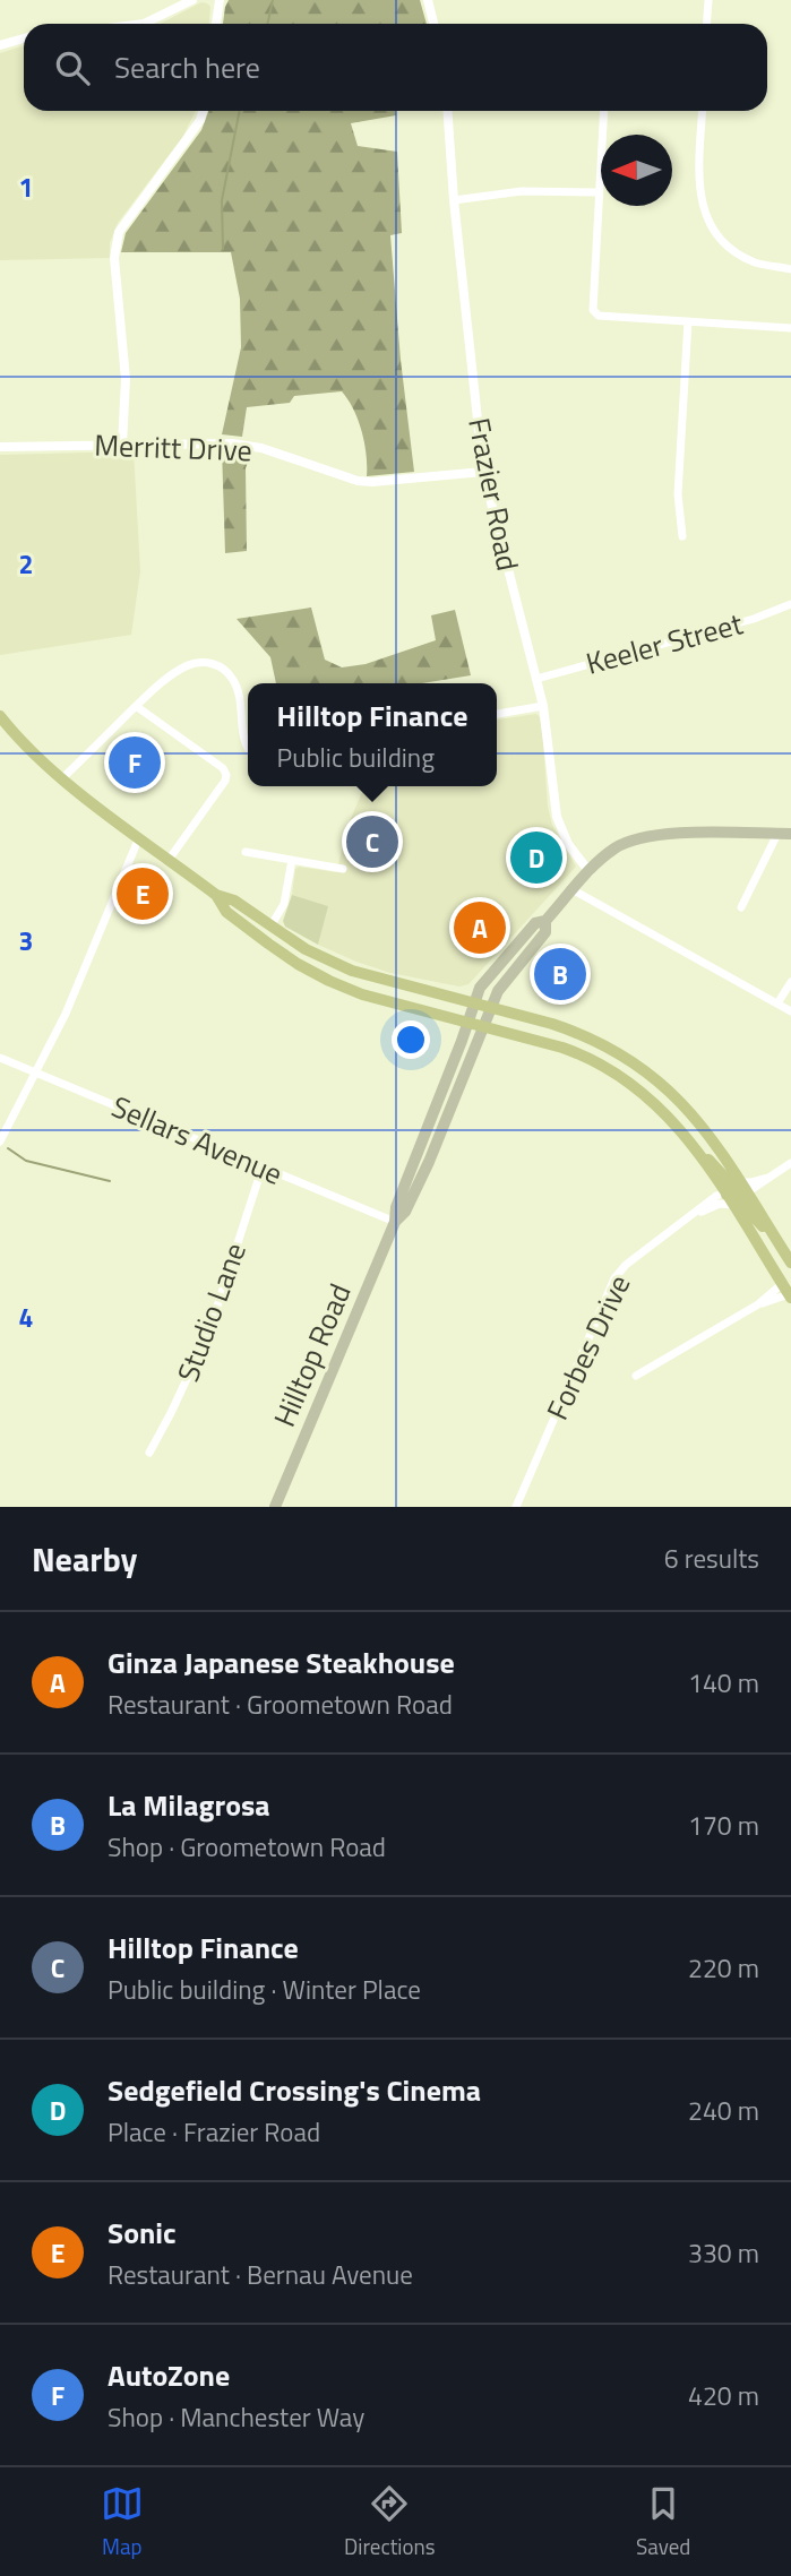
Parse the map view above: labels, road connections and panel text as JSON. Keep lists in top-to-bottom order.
{
  "streets": {
    "main road": ["Hilltop Road"],
    "street": [
      "Merritt Drive",
      "Frazier Road",
      "Keeler Street",
      "Sellars Avenue",
      "Studio Lane",
      "Forbes Drive"
    ]
  },
  "crossings": [
    ["Merritt Drive", "Frazier Road"],
    ["Frazier Road", "Keeler Street"],
    ["Sellars Avenue", "Studio Lane"],
    ["Sellars Avenue", "Hilltop Road"]
  ],
  "north": "left",
  "page": {
    "search": "Search here",
    "popup": ["Hilltop Finance", "Public building"],
    "pins": [
      "F",
      "C",
      "D",
      "E",
      "A",
      "B"
    ],
    "heading": ["Nearby", "6 results"],
    "list": [
      {
        "mark": "A",
        "name": "Ginza Japanese Steakhouse",
        "note": "Restaurant · Groometown Road",
        "value": "140 m"
      },
      {
        "mark": "B",
        "name": "La Milagrosa",
        "note": "Shop · Groometown Road",
        "value": "170 m"
      },
      {
        "mark": "C",
        "name": "Hilltop Finance",
        "note": "Public building · Winter Place",
        "value": "220 m"
      },
      {
        "mark": "D",
        "name": "Sedgefield Crossing's Cinema",
        "note": "Place · Frazier Road",
        "value": "240 m"
      },
      {
        "mark": "E",
        "name": "Sonic",
        "note": "Restaurant · Bernau Avenue",
        "value": "330 m"
      },
      {
        "mark": "F",
        "name": "AutoZone",
        "note": "Shop · Manchester Way",
        "value": "420 m"
      }
    ],
    "nav": ["Map", "Directions", "Saved"]
  },
  "grid": {
    "rows": [
      "1",
      "2",
      "3",
      "4"
    ]
  }
}
